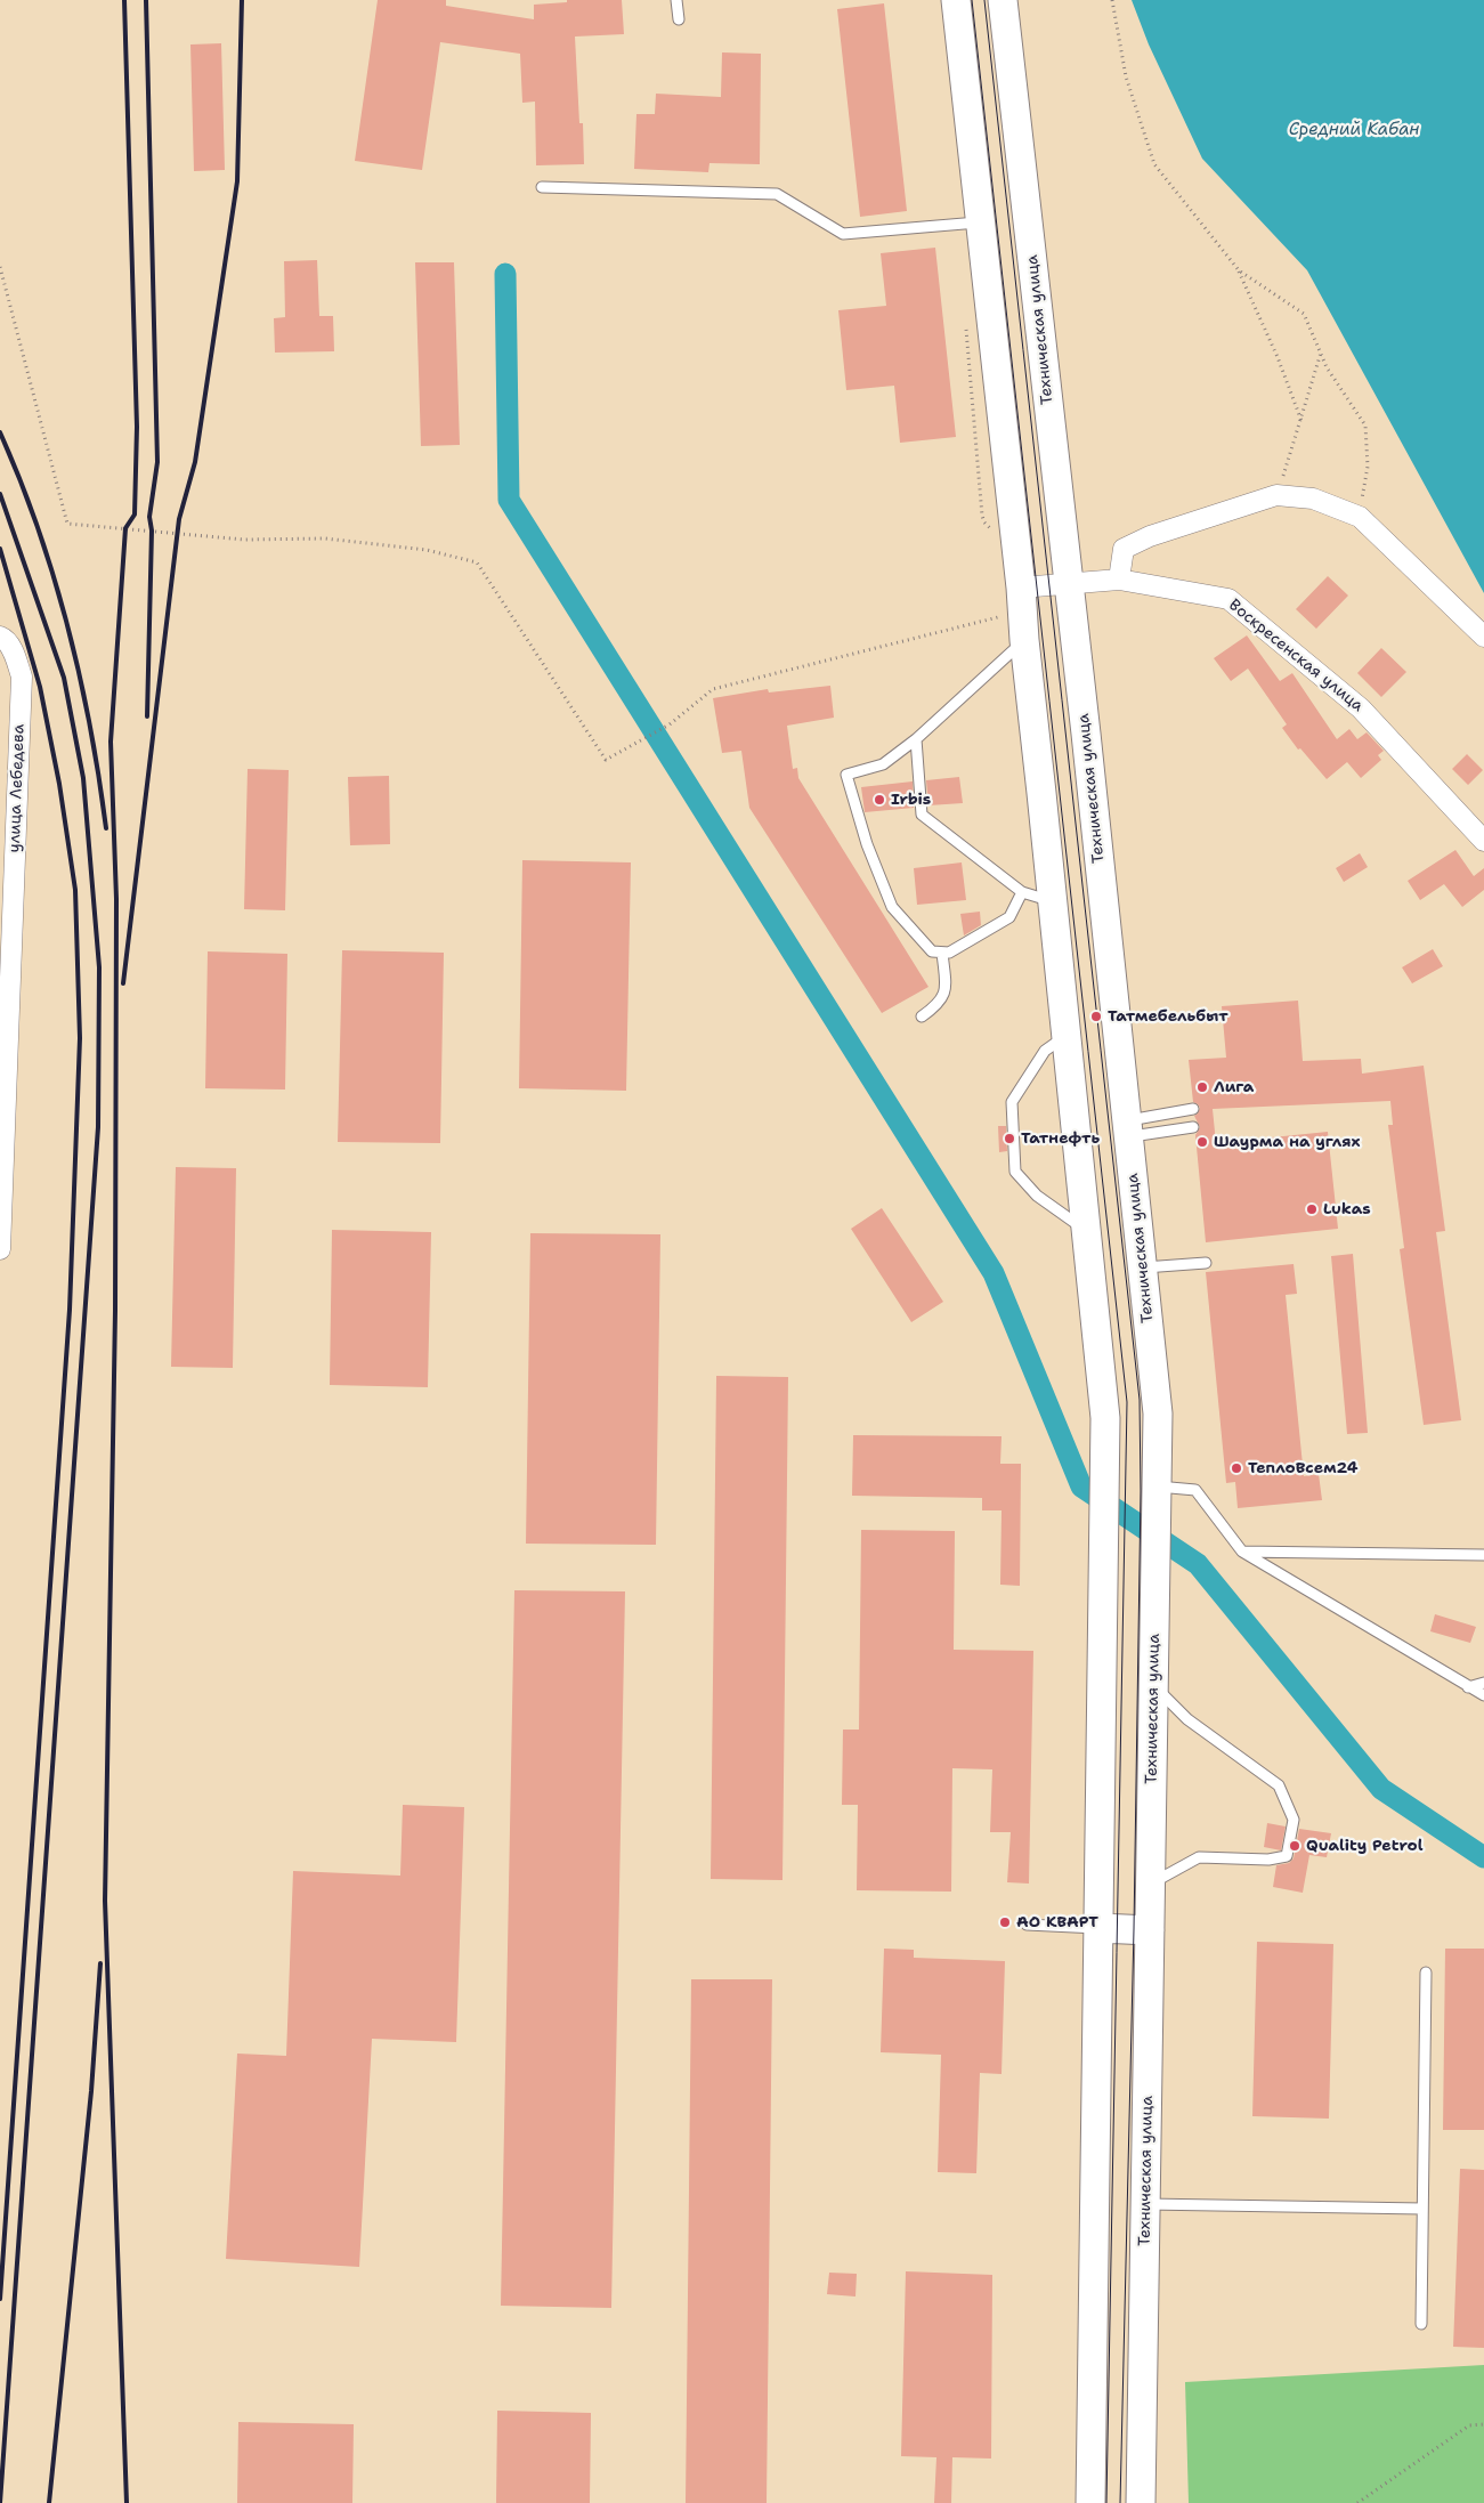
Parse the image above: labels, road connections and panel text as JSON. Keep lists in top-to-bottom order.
{
  "streets": {
    "main road": ["Техническая улица"],
    "street": ["Воскресенская улица", "улица Лебедева"]
  },
  "crossings": [
    ["Техническая улица", "Воскресенская улица"]
  ],
  "water": ["Средний Кабан"],
  "places": [
    "Irbis",
    "Татмебельбыт",
    "Лига",
    "Татнефть",
    "Шаурма на углях",
    "Lukas",
    "ТеплоВсем24",
    "Quality Petrol",
    "АО КВАРТ"
  ]
}
